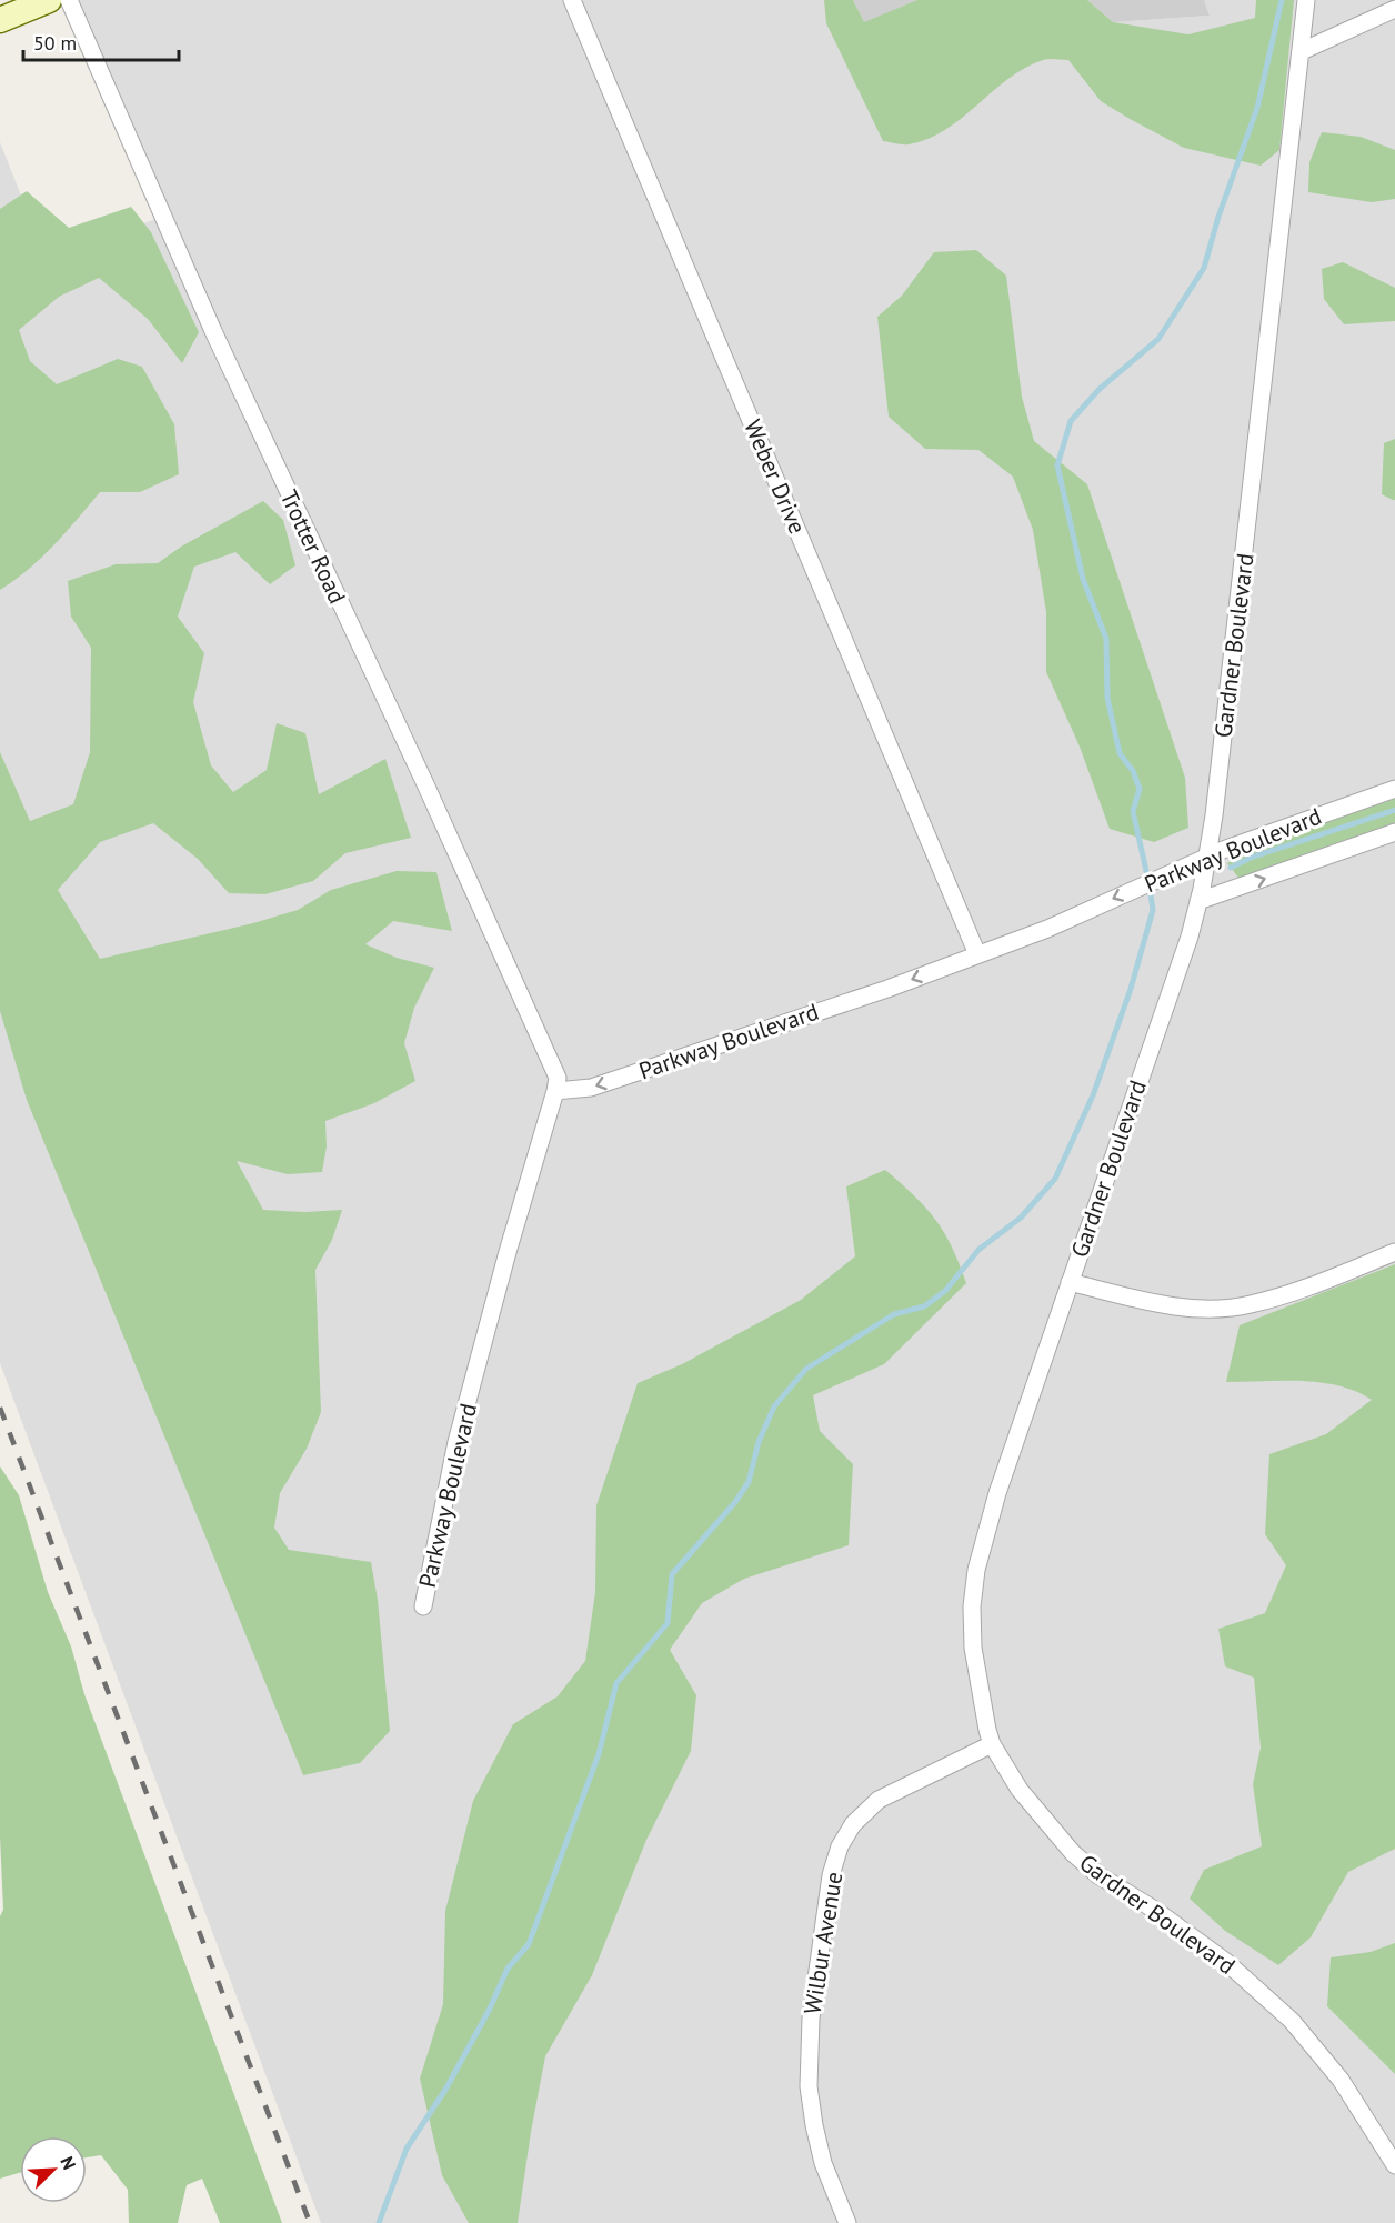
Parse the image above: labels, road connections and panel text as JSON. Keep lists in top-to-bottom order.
{
  "streets": {
    "street": [
      "Weber Drive",
      "Trotter Road",
      "Gardner Boulevard",
      "Parkway Boulevard",
      "Wilbur Avenue"
    ]
  },
  "crossings": [
    ["Weber Drive", "Parkway Boulevard"],
    ["Trotter Road", "Parkway Boulevard"],
    ["Gardner Boulevard", "Parkway Boulevard"],
    ["Gardner Boulevard", "Wilbur Avenue"]
  ],
  "scale_bar": "50 m",
  "north": "top right"
}
